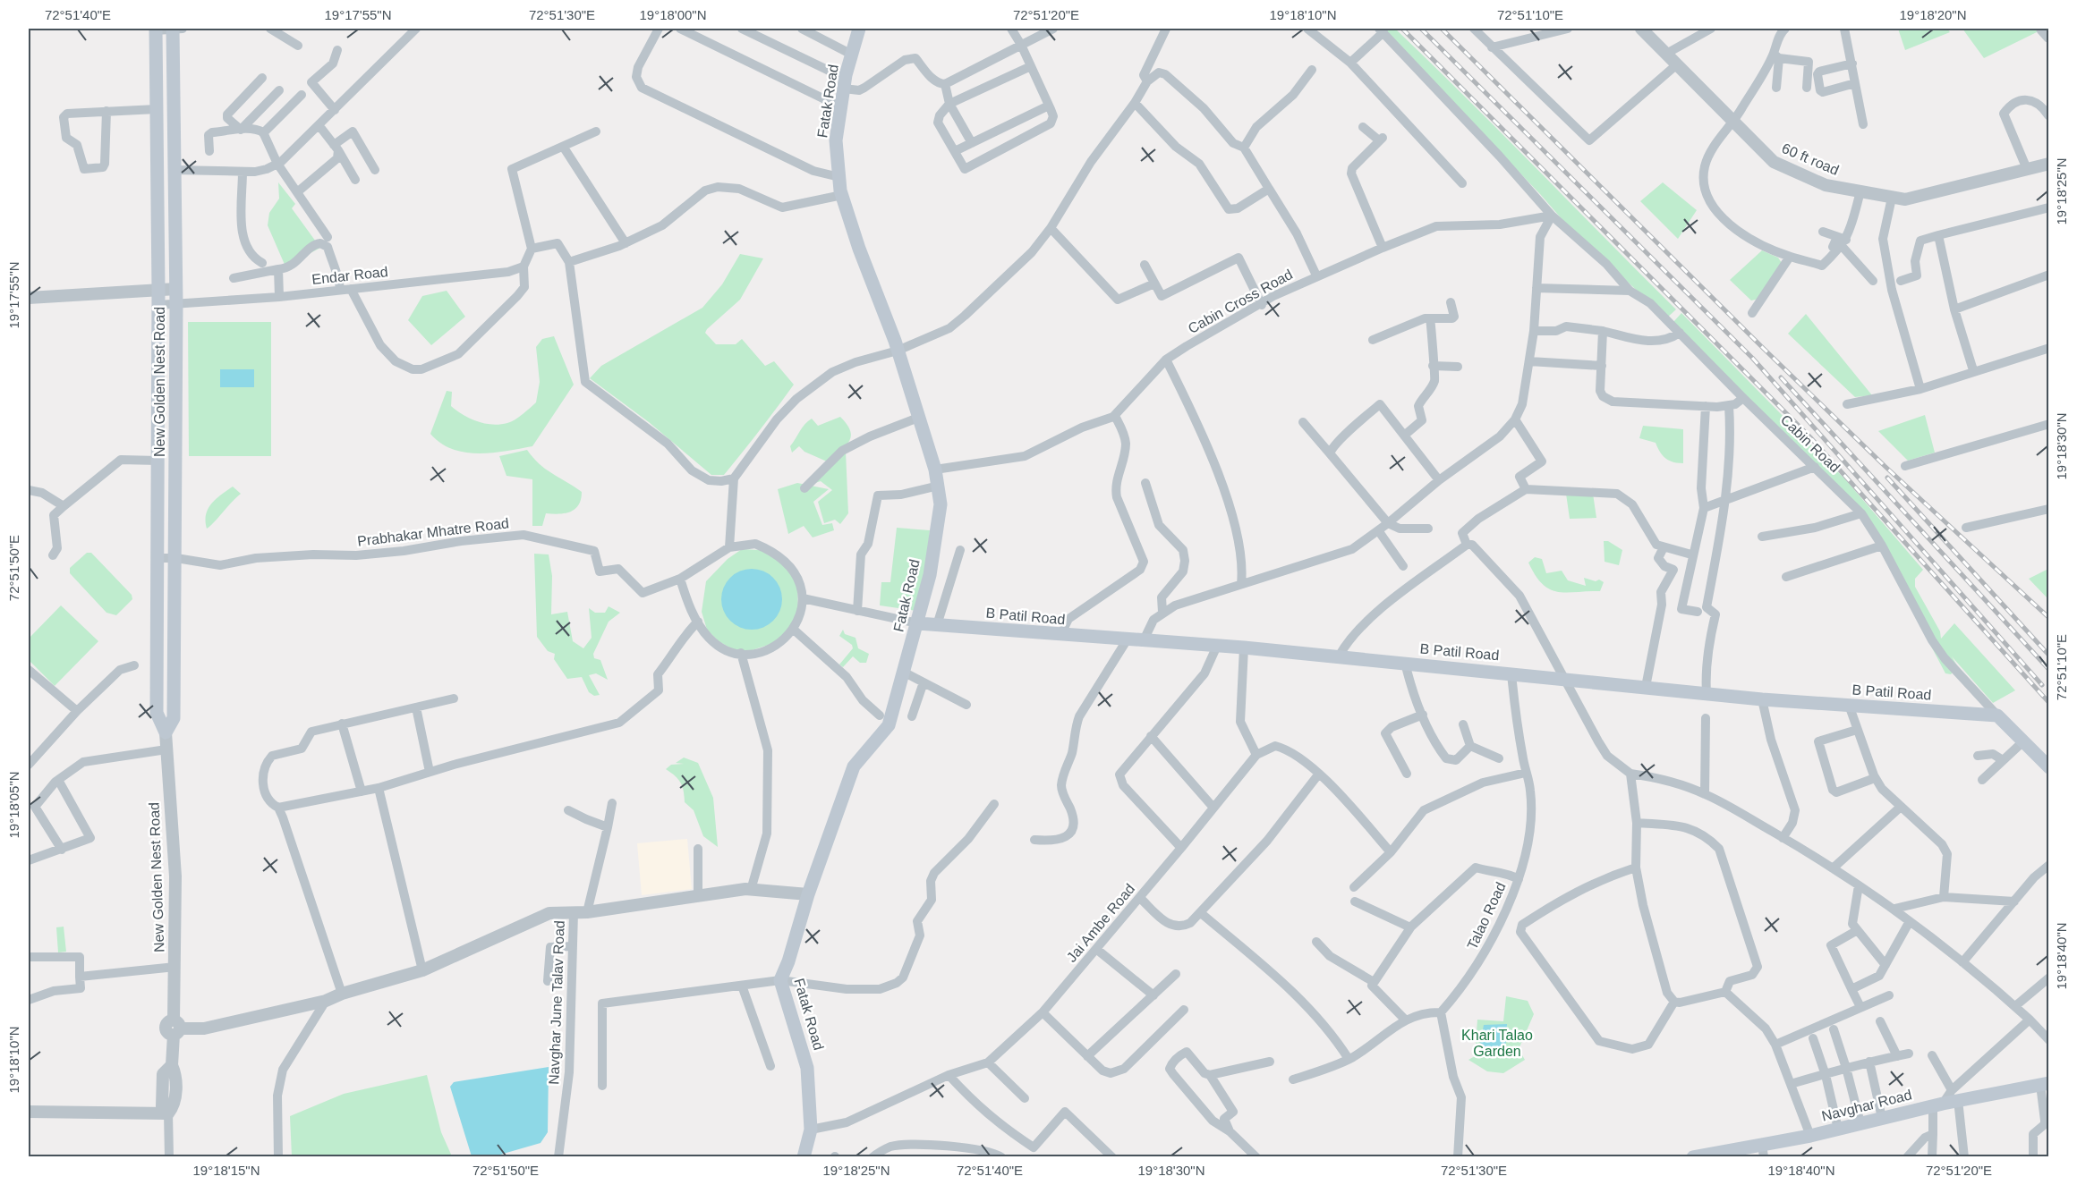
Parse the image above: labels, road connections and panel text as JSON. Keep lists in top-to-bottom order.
{
  "streets": {
    "main road": [
      "Fatak Road",
      "New Golden Nest Road",
      "B Patil Road",
      "Navghar Road"
    ],
    "street": [
      "60 ft road",
      "Endar Road",
      "Cabin Cross Road",
      "Cabin Road",
      "Prabhakar Mhatre Road",
      "Talao Road",
      "Jai Ambe Road",
      "Navghar June Talav Road"
    ]
  },
  "crossings": [
    ["Fatak Road", "Cabin Cross Road"],
    ["Fatak Road", "B Patil Road"],
    ["Fatak Road", "Jai Ambe Road"],
    ["Endar Road", "New Golden Nest Road"],
    ["New Golden Nest Road", "Prabhakar Mhatre Road"],
    ["Cabin Road", "B Patil Road"],
    ["B Patil Road", "Talao Road"]
  ],
  "parks": ["Khari Talao Garden"],
  "coordinates": [
    "72°51'40\"E",
    "19°17'55\"N",
    "72°51'30\"E",
    "19°18'00\"N",
    "72°51'20\"E",
    "19°18'10\"N",
    "72°51'10\"E",
    "19°18'20\"N",
    "19°18'25\"N",
    "19°18'30\"N",
    "72°51'50\"E",
    "19°18'05\"N",
    "19°18'40\"N",
    "19°18'15\"N"
  ]
}
